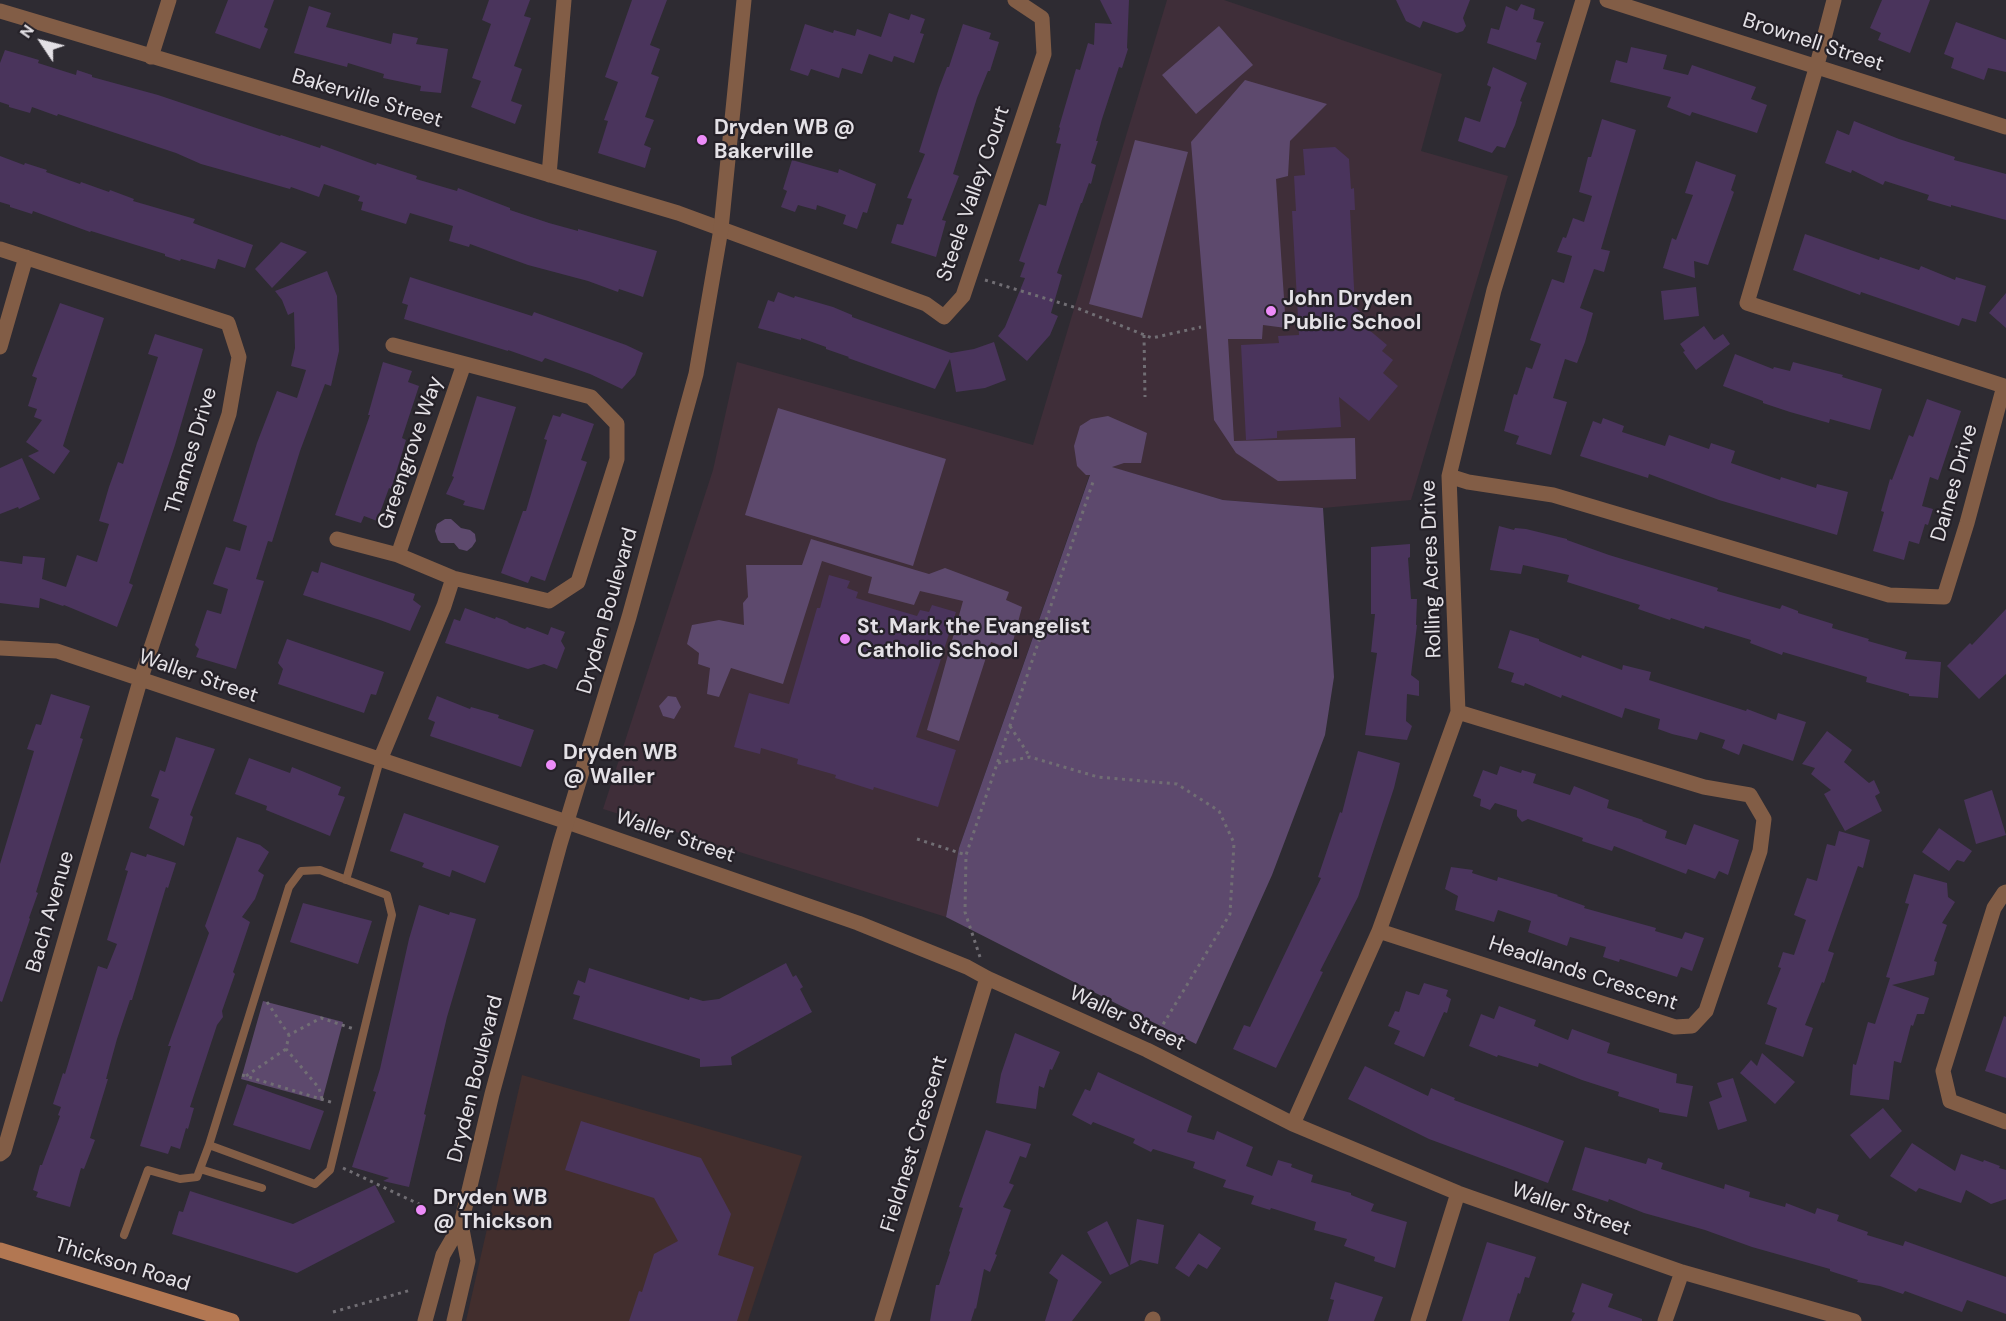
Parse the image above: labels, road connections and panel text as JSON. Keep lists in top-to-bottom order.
{
  "streets": {
    "main road": ["Thickson Road"],
    "street": [
      "Brownell Street",
      "Bakerville Street",
      "Steele Valley Court",
      "Thames Drive",
      "Greengrove Way",
      "Daines Drive",
      "Rolling Acres Drive",
      "Dryden Boulevard",
      "Waller Street",
      "Bach Avenue",
      "Headlands Crescent",
      "Fieldnest Crescent"
    ]
  },
  "crossings": [
    ["Brownell Street", "Daines Drive"],
    ["Bakerville Street", "Steele Valley Court"],
    ["Bakerville Street", "Dryden Boulevard"],
    ["Steele Valley Court", "Dryden Boulevard"],
    ["Thames Drive", "Waller Street"],
    ["Thames Drive", "Bach Avenue"],
    ["Daines Drive", "Rolling Acres Drive"],
    ["Rolling Acres Drive", "Waller Street"],
    ["Rolling Acres Drive", "Headlands Crescent"],
    ["Dryden Boulevard", "Waller Street"],
    ["Waller Street", "Bach Avenue"],
    ["Waller Street", "Fieldnest Crescent"]
  ],
  "places": [
    "Dryden WB @ Bakerville",
    "John Dryden Public School",
    "St. Mark the Evangelist Catholic School",
    "Dryden WB @ Waller",
    "Dryden WB @ Thickson"
  ],
  "north": "top left"
}
